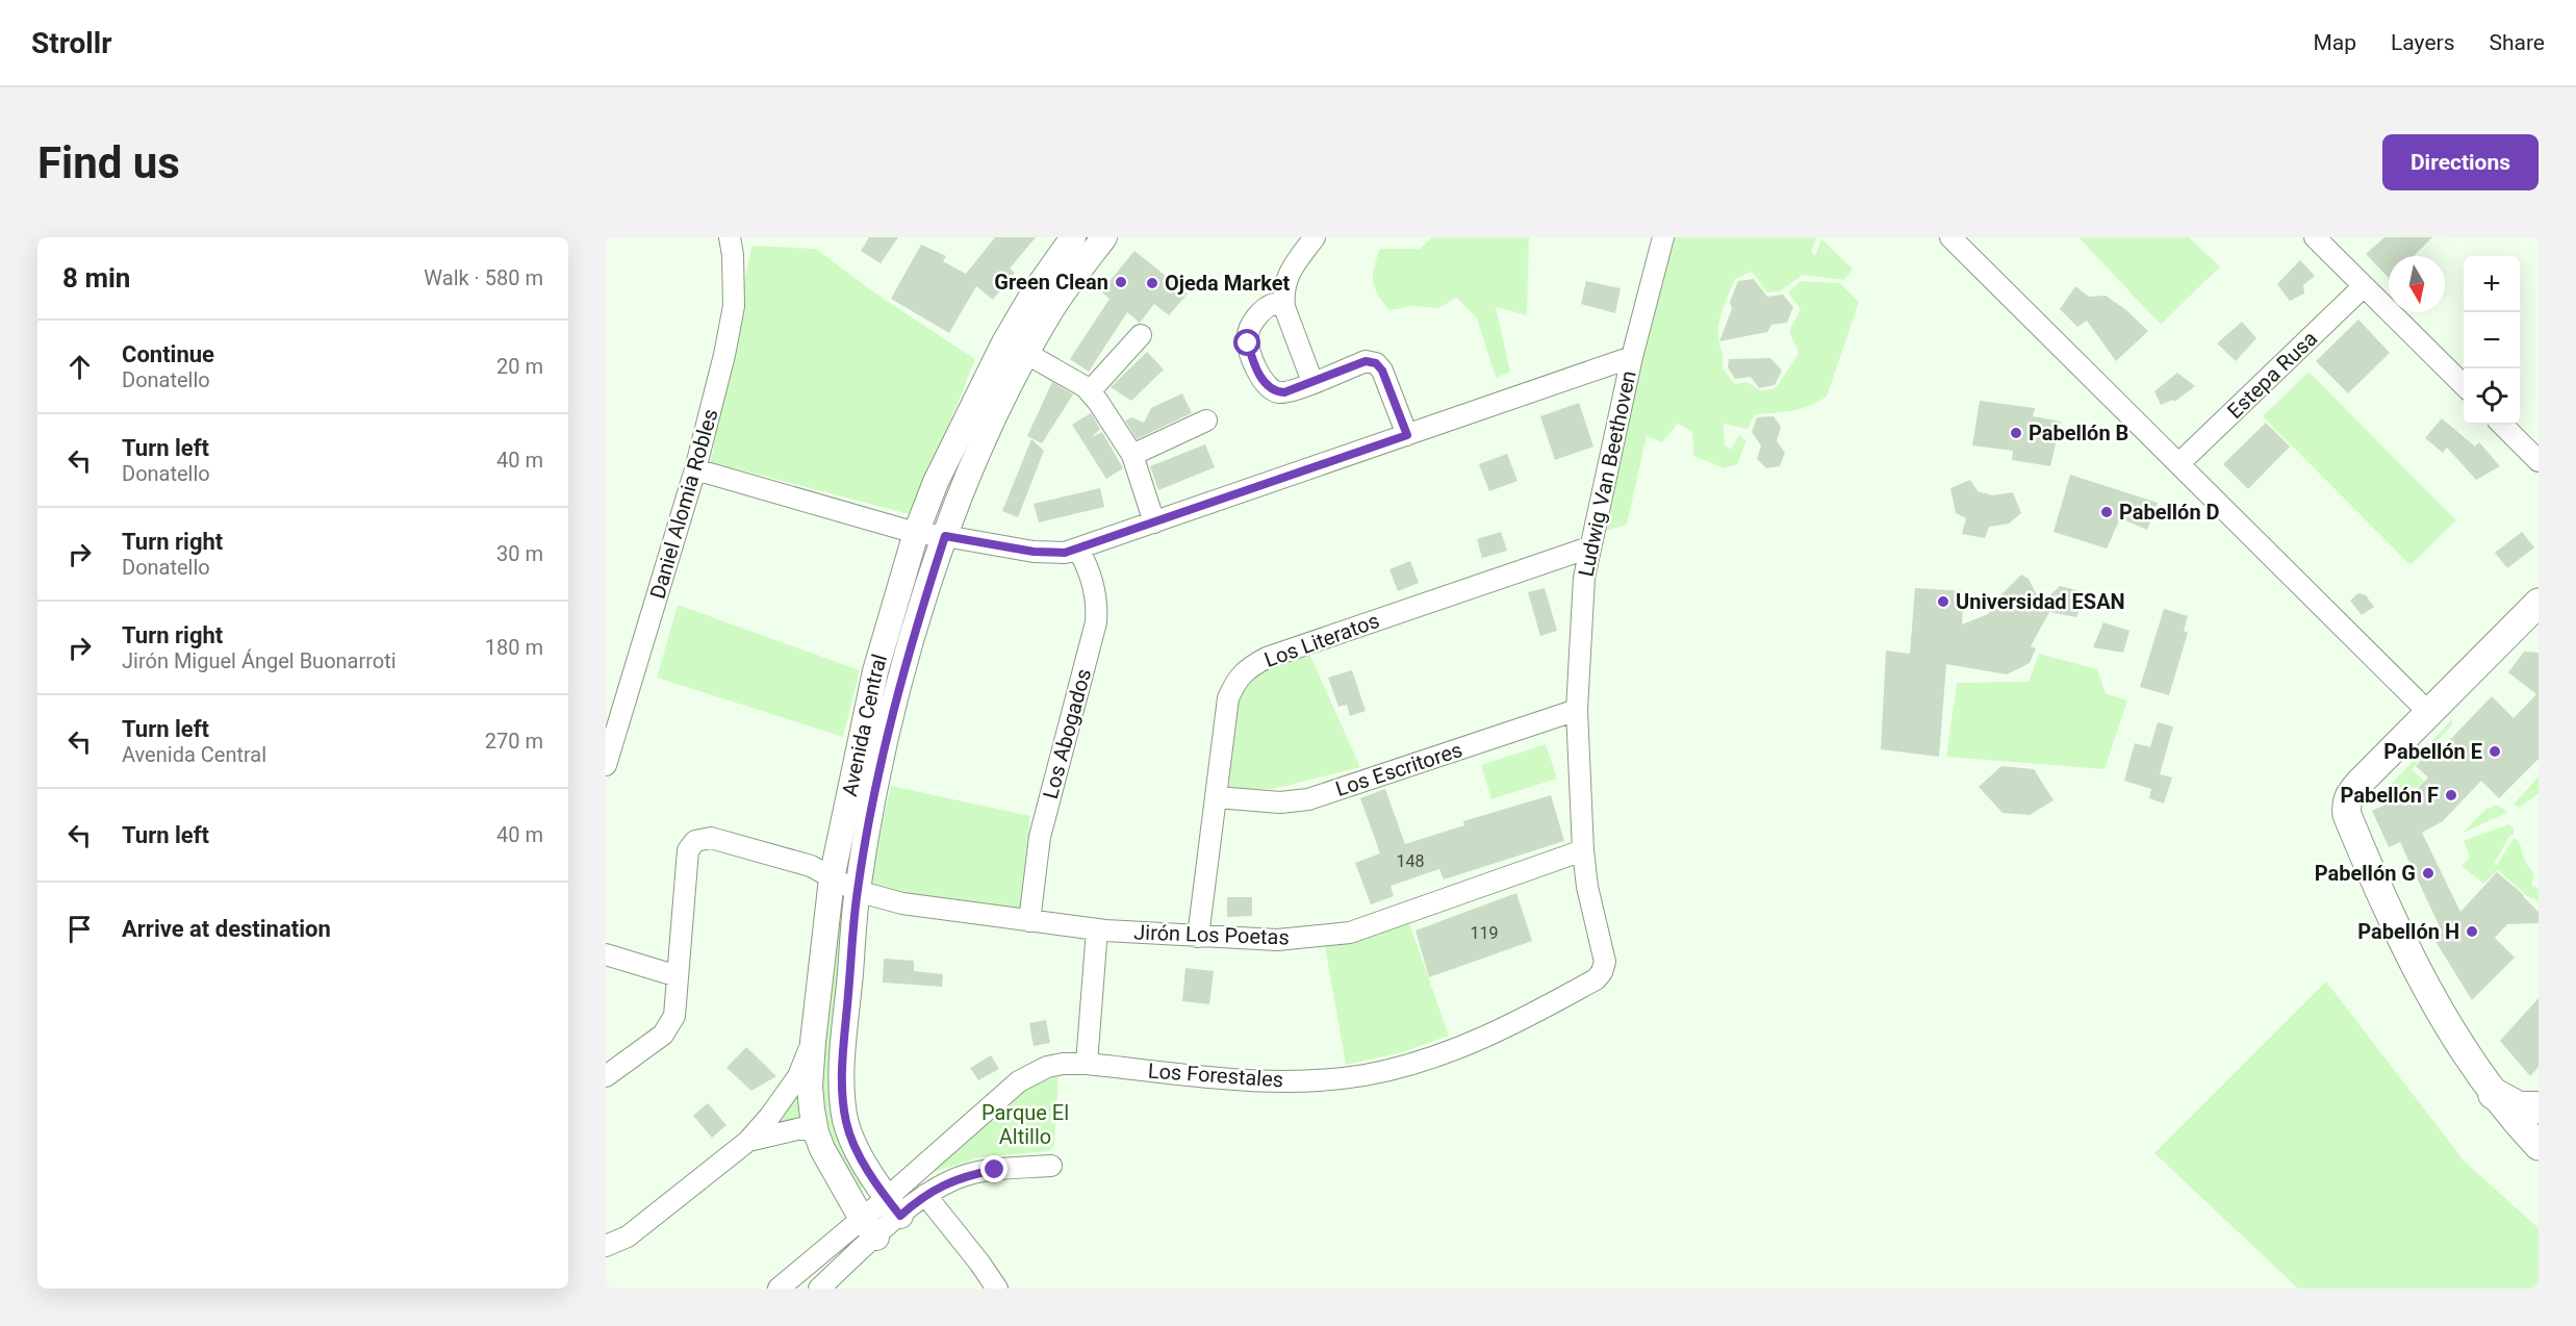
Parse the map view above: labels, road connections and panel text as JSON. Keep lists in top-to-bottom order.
{
  "streets": {
    "street": [
      "Estepa Rusa",
      "Ludwig Van Beethoven",
      "Daniel Alomia Robles",
      "Los Literatos",
      "Avenida Central",
      "Los Abogados",
      "Los Escritores",
      "Jirón Los Poetas",
      "Los Forestales"
    ]
  },
  "crossings": [
    ["Ludwig Van Beethoven", "Los Literatos"],
    ["Ludwig Van Beethoven", "Los Escritores"],
    ["Ludwig Van Beethoven", "Jirón Los Poetas"],
    ["Ludwig Van Beethoven", "Los Forestales"],
    ["Los Literatos", "Los Escritores"],
    ["Los Literatos", "Jirón Los Poetas"],
    ["Avenida Central", "Jirón Los Poetas"],
    ["Avenida Central", "Los Forestales"],
    ["Los Abogados", "Jirón Los Poetas"]
  ],
  "parks": ["Parque El Altillo"],
  "places": [
    "Green Clean",
    "Ojeda Market",
    "Pabellón B",
    "Pabellón D",
    "Universidad ESAN",
    "Pabellón E",
    "Pabellón F",
    "Pabellón G",
    "Pabellón H"
  ],
  "house_numbers": ["148", "119"],
  "north": "bottom",
  "page": {
    "header": "Strollr",
    "nav": ["Map", "Layers", "Share"],
    "buttons": "Directions",
    "title": "Find us",
    "heading": ["8 min", "Walk · 580 m"],
    "map_buttons": ["+", "−"],
    "list": [
      ["Continue", "Donatello", "20 m"],
      ["Turn left", "Donatello", "40 m"],
      ["Turn right", "Donatello", "30 m"],
      ["Turn right", "Jirón Miguel Ángel Buonarroti", "180 m"],
      ["Turn left", "Avenida Central", "270 m"],
      ["Turn left", "40 m"],
      "Arrive at destination"
    ]
  }
}
